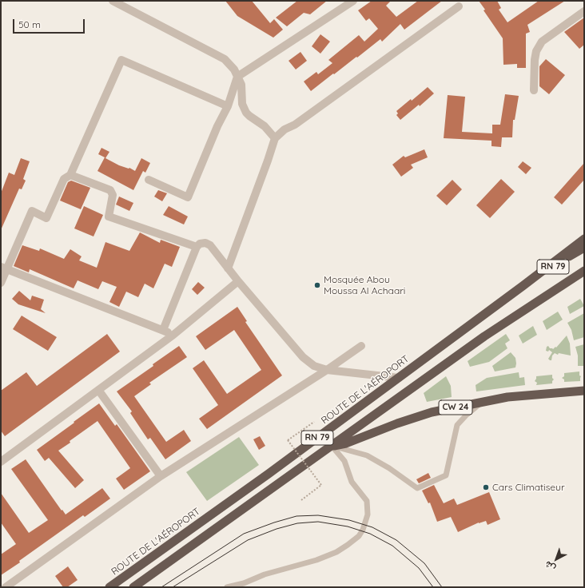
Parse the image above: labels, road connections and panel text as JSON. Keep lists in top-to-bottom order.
{
  "streets": {
    "highway": ["RN 79", "ROUTE DE L'AÉROPORT", "CW 24"]
  },
  "crossings": [
    ["RN 79", "ROUTE DE L'AÉROPORT"],
    ["RN 79", "CW 24"]
  ],
  "places": ["Mosquée Abou Moussa Al Achaari", "Cars Climatiseur"],
  "scale_bar": "50 m",
  "north": "bottom left"
}
